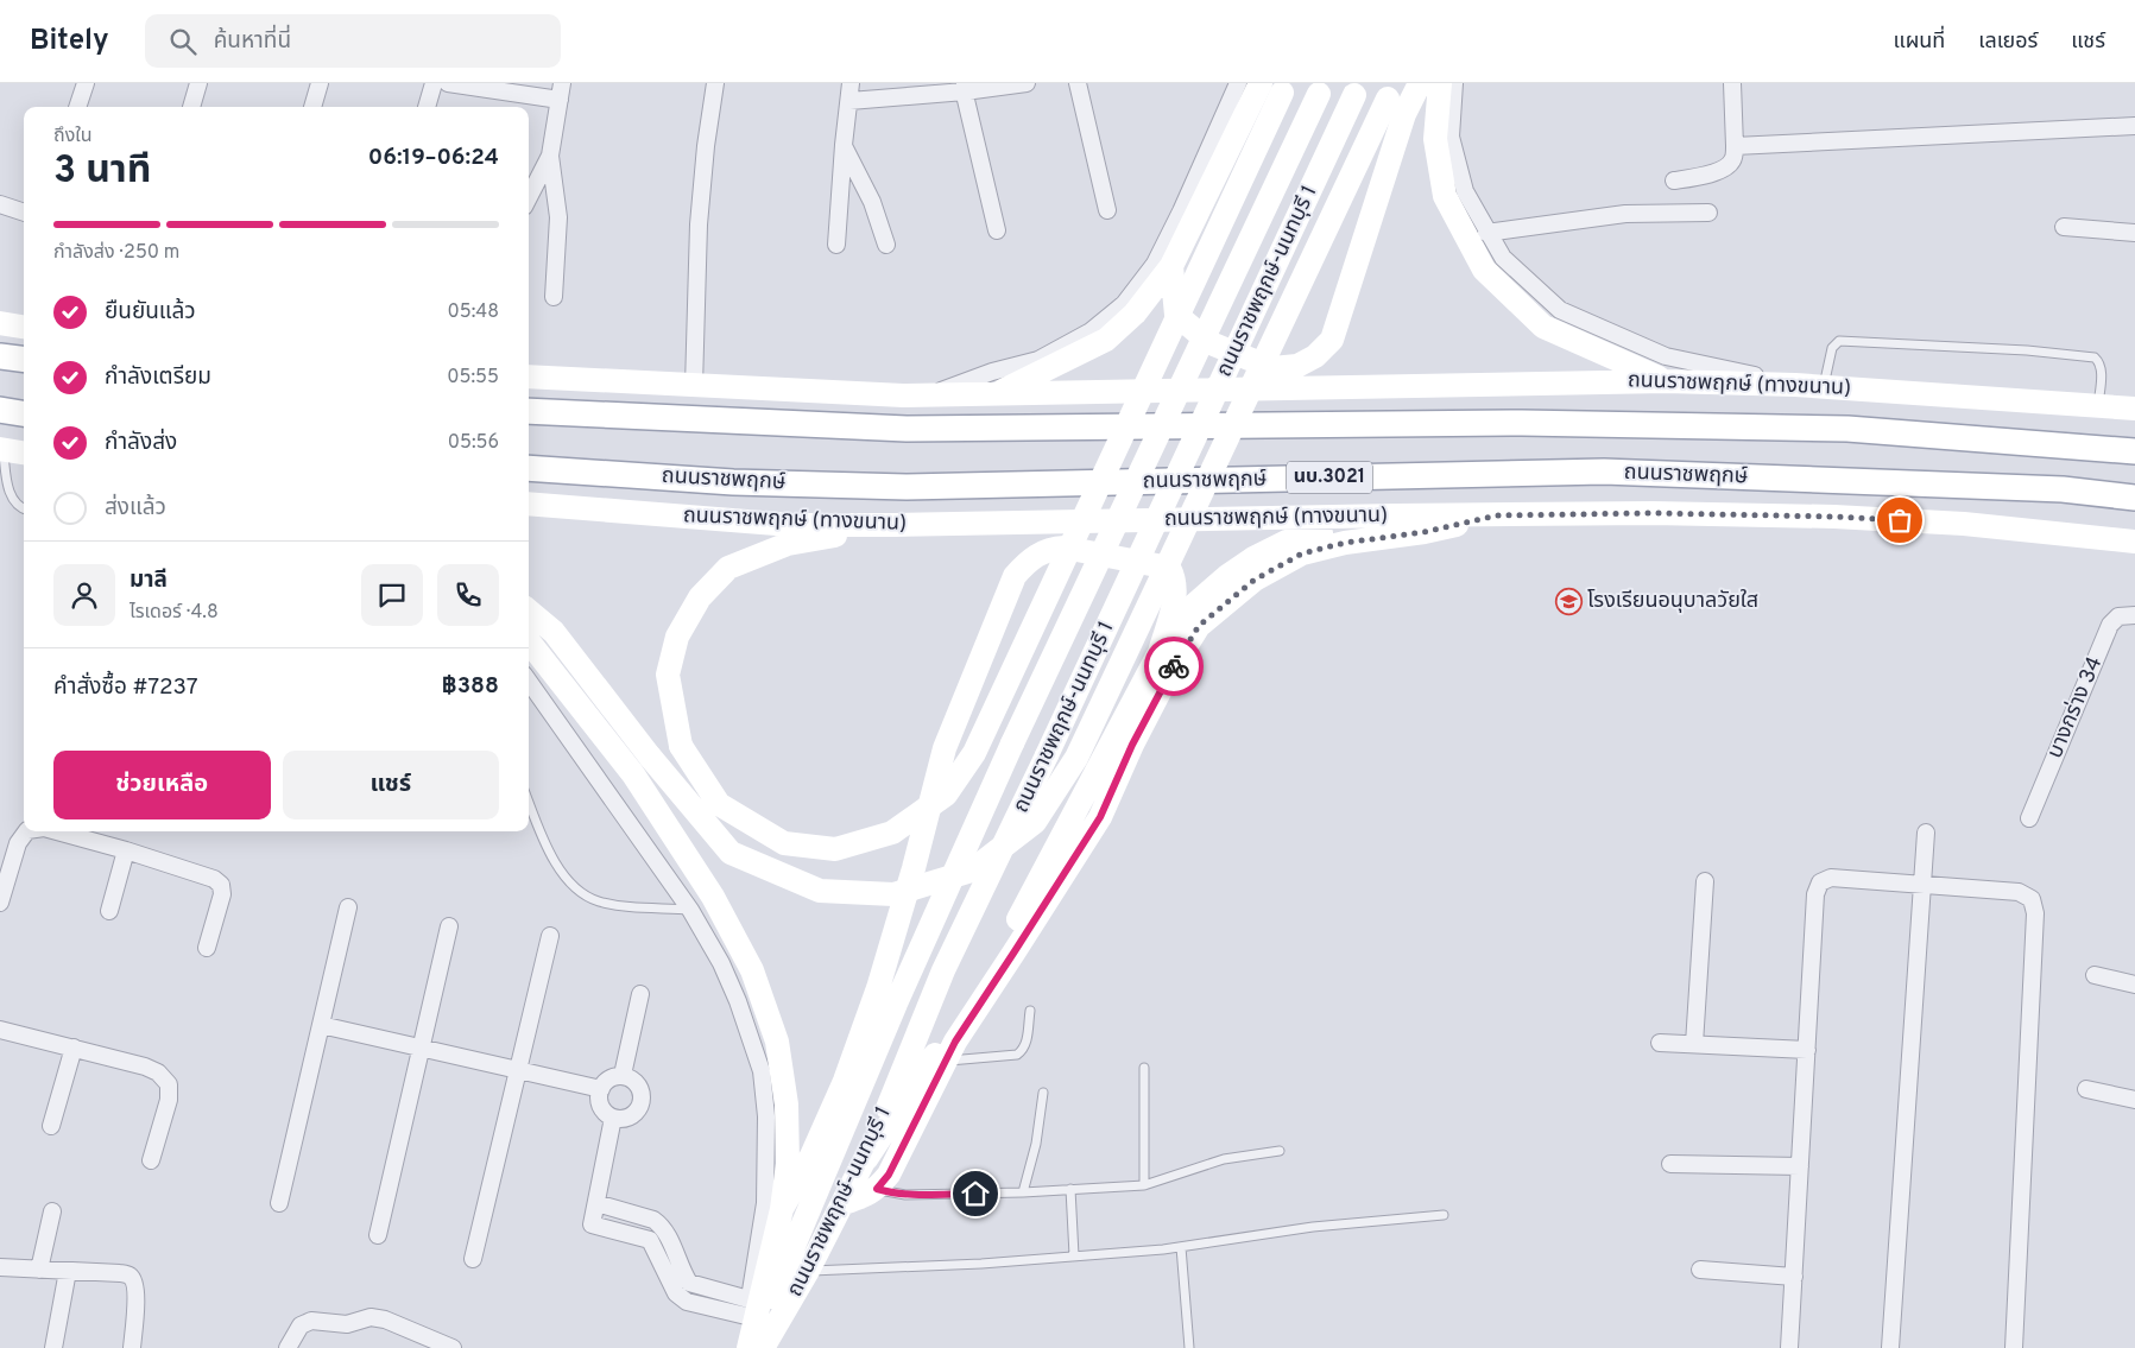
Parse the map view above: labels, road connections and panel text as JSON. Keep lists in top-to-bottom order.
{
  "streets": {
    "main road": [
      "ถนนราชพฤกษ์-นนทบุรี 1",
      "ถนนราชพฤกษ์ (ทางขนาน)",
      "ถนนราชพฤกษ์",
      "นบ.3021"
    ],
    "street": ["บางกร่าง 34"]
  },
  "places": {
    "school or university": ["โรงเรียนอนุบาลวัยใส"]
  },
  "page": {
    "header": "Bitely",
    "search": "ค้นหาที่นี่",
    "nav": ["แผนที่", "เลเยอร์", "แชร์"],
    "heading": ["3 นาที", "ถึงใน", "06:19–06:24"],
    "panel": [
      "มาลี",
      "ไรเดอร์ · 4.8",
      "คำสั่งซื้อ #7237",
      "฿388"
    ],
    "bar": "กำลังส่ง · 250 m",
    "list": [
      ["ยืนยันแล้ว", "05:48"],
      ["กำลังเตรียม", "05:55"],
      ["กำลังส่ง", "05:56"],
      "ส่งแล้ว"
    ],
    "buttons": ["ช่วยเหลือ", "แชร์"]
  }
}
